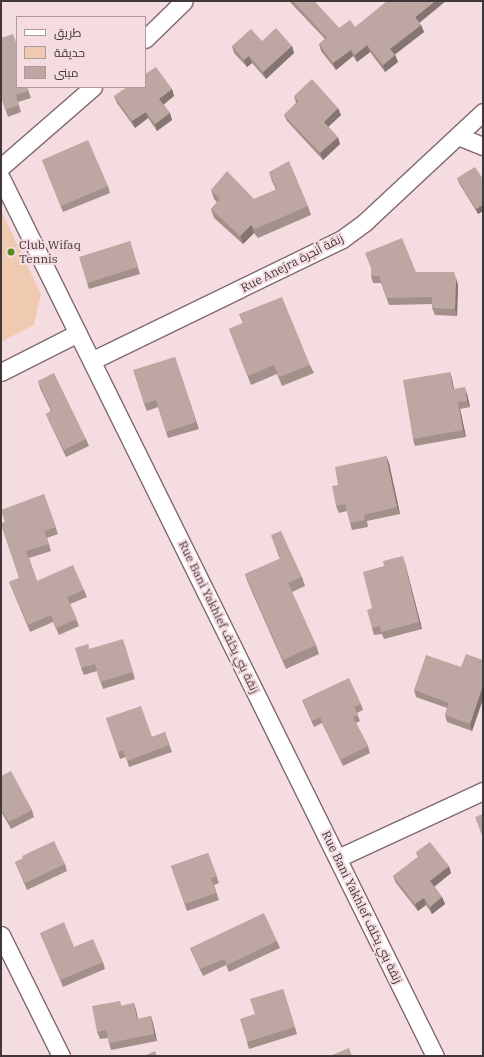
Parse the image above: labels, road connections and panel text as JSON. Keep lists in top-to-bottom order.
{
  "streets": {
    "street": ["Rue Anejra زنقة أنجرة", "Rue Bani Yakhlef زنقة بني يخلف"]
  },
  "crossings": [
    ["Rue Anejra زنقة أنجرة", "Rue Bani Yakhlef زنقة بني يخلف"]
  ],
  "places": ["Club Wifaq Tennis"],
  "legend": ["طريق", "حديقة", "مبنى"]
}
